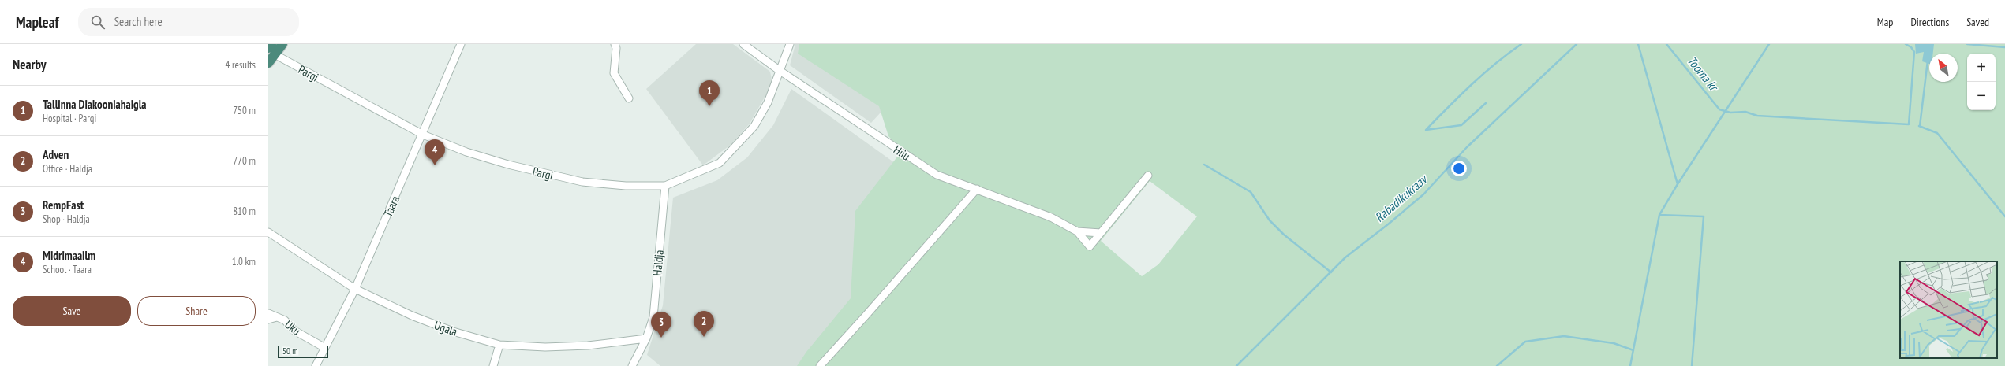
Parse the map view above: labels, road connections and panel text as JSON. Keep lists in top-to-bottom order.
{
  "streets": {
    "street": [
      "Pargi",
      "Hiiu",
      "Taara",
      "Haldja",
      "Uku",
      "Ugala"
    ]
  },
  "crossings": [
    ["Pargi", "Hiiu"],
    ["Pargi", "Taara"],
    ["Pargi", "Haldja"],
    ["Taara", "Uku"],
    ["Taara", "Ugala"],
    ["Haldja", "Ugala"]
  ],
  "water": ["Tooma kr", "Rabadikukraav"],
  "scale_bar": "50 m",
  "north": "top left",
  "page": {
    "header": "Mapleaf",
    "search": "Search here",
    "nav": ["Map", "Directions", "Saved"],
    "heading": ["Nearby", "4 results"],
    "map_buttons": ["+", "−"],
    "pins": [
      "1",
      "4",
      "2",
      "3"
    ],
    "list": [
      {
        "mark": "1",
        "name": "Tallinna Diakooniahaigla",
        "note": "Hospital · Pargi",
        "value": "750 m"
      },
      {
        "mark": "2",
        "name": "Adven",
        "note": "Office · Haldja",
        "value": "770 m"
      },
      {
        "mark": "3",
        "name": "RempFast",
        "note": "Shop · Haldja",
        "value": "810 m"
      },
      {
        "mark": "4",
        "name": "Midrimaailm",
        "note": "School · Taara",
        "value": "1.0 km"
      }
    ],
    "buttons": ["Save", "Share"],
    "scale": "50 m"
  }
}
